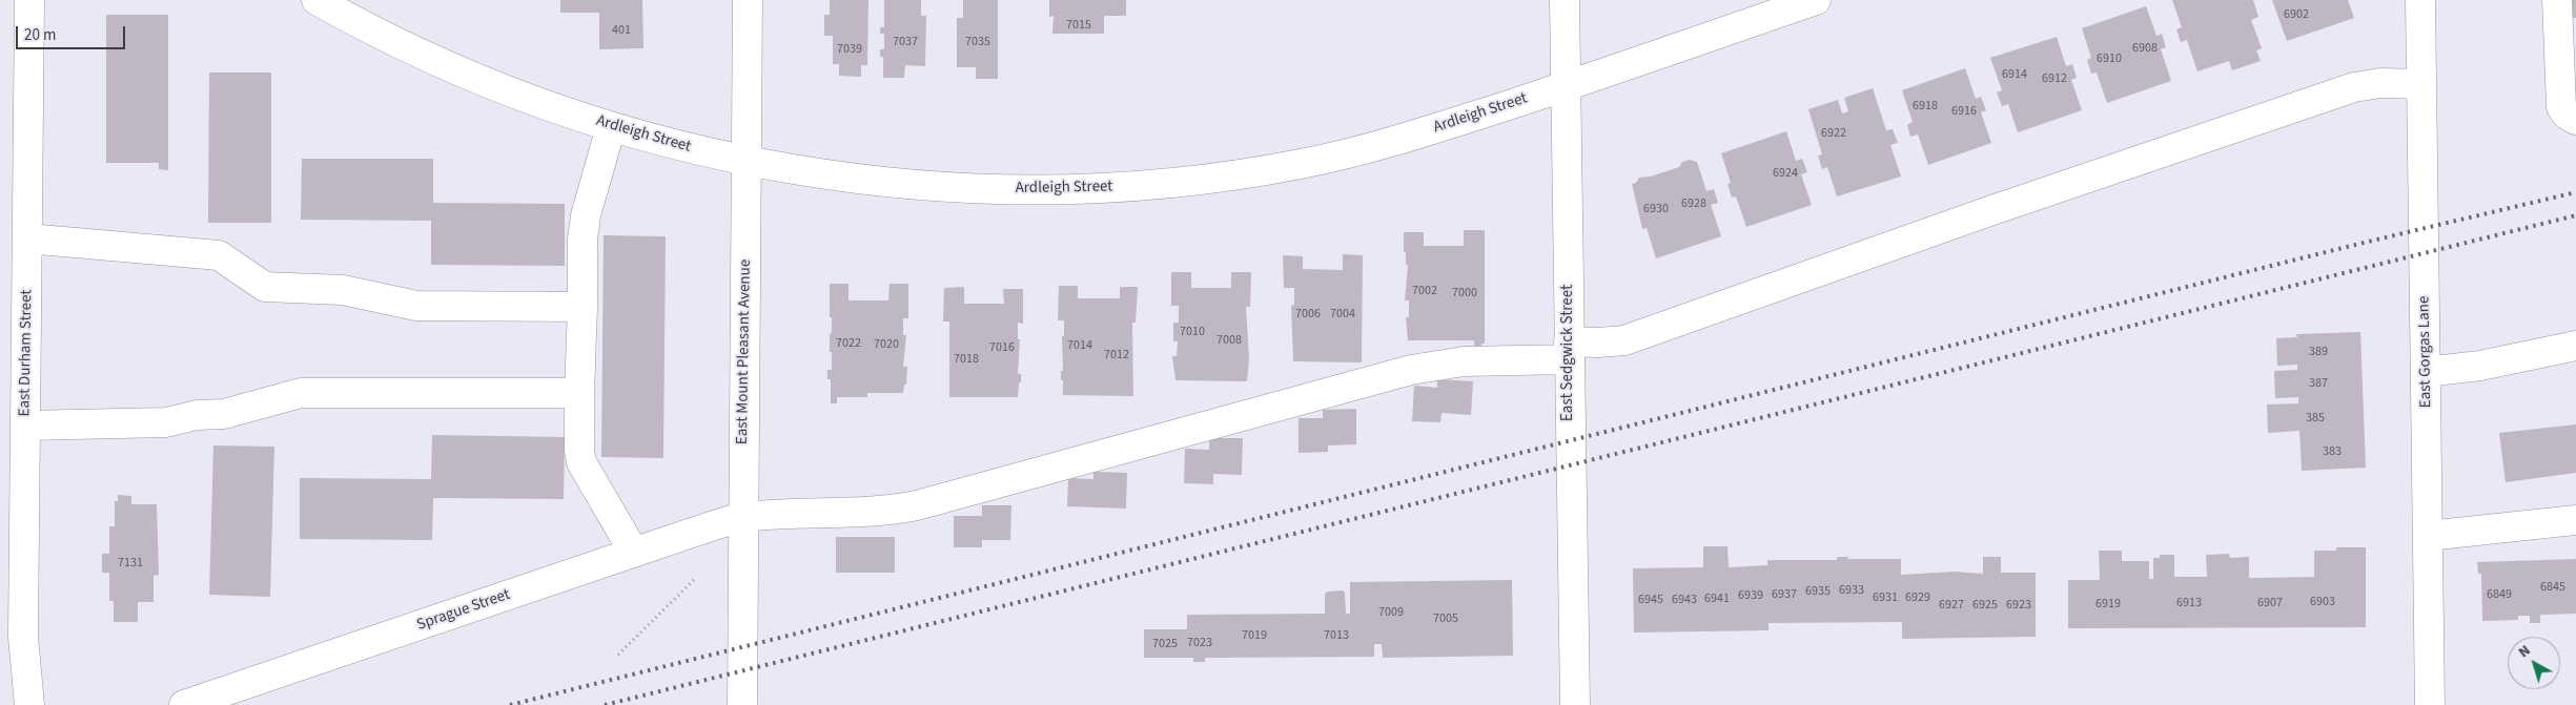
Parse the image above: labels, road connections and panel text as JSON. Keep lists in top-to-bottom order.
{
  "streets": {
    "street": [
      "Ardleigh Street",
      "East Mount Pleasant Avenue",
      "East Gorgas Lane",
      "East Durham Street",
      "East Sedgwick Street",
      "Sprague Street"
    ]
  },
  "crossings": [
    ["Ardleigh Street", "East Mount Pleasant Avenue"],
    ["Ardleigh Street", "East Sedgwick Street"],
    ["East Mount Pleasant Avenue", "Sprague Street"],
    ["East Gorgas Lane", "Sprague Street"],
    ["East Sedgwick Street", "Sprague Street"]
  ],
  "house_numbers": [
    "6902",
    "7015",
    "401",
    "7037",
    "7035",
    "6908",
    "7039",
    "6910",
    "6914",
    "6912",
    "6918",
    "6916",
    "6922",
    "6924",
    "6928",
    "6930",
    "7002",
    "7000",
    "7006",
    "7004",
    "7010",
    "7008",
    "7022",
    "7020",
    "7014",
    "7016",
    "389",
    "7012",
    "7018",
    "387",
    "385",
    "383",
    "7131",
    "6845",
    "6933",
    "6935",
    "6937",
    "6849",
    "6939",
    "6931",
    "6929",
    "6941",
    "6945",
    "6943",
    "6903",
    "6913",
    "6907",
    "6919",
    "6927",
    "6925",
    "6923",
    "7009",
    "7005",
    "7019",
    "7013",
    "7023",
    "7025"
  ],
  "scale_bar": "20 m",
  "north": "top left"
}
